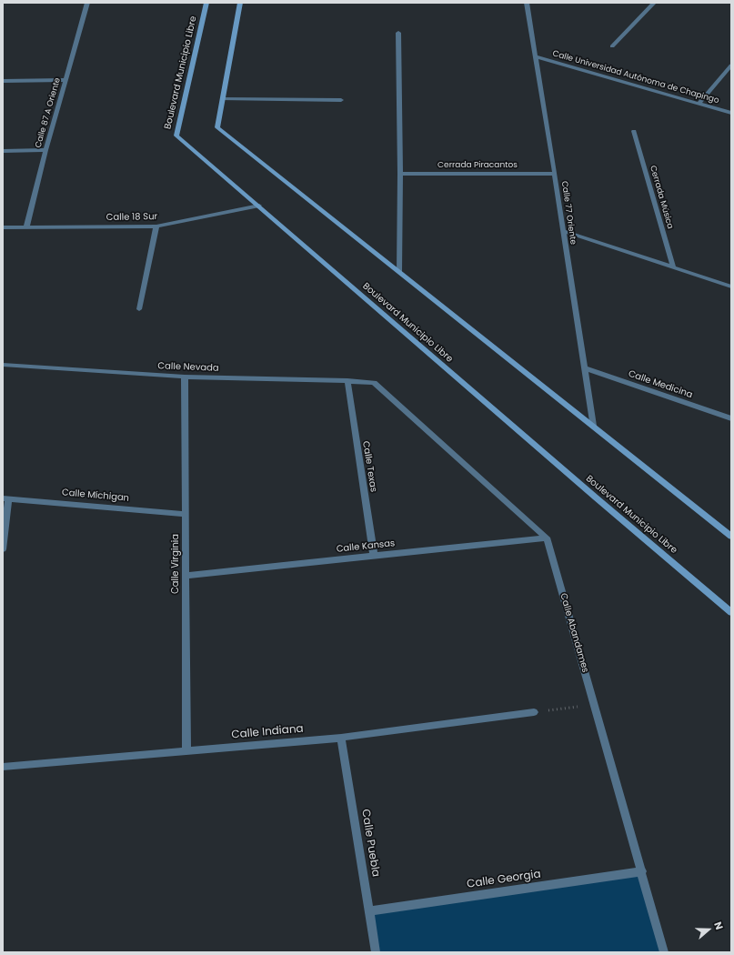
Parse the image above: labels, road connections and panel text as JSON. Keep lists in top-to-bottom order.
{
  "streets": {
    "main road": ["Boulevard Municipio Libre"],
    "street": [
      "Calle Universidad Autónoma de Chapingo",
      "Calle 87 A Oriente",
      "Cerrada Piracantos",
      "Cerrada Música",
      "Calle 77 Oriente",
      "Calle 18 Sur",
      "Calle Nevada",
      "Calle Medicina",
      "Calle Texas",
      "Calle Míchigan",
      "Calle Kansas",
      "Calle Virginia",
      "Calle Abandames",
      "Calle Indiana",
      "Calle Puebla",
      "Calle Georgia"
    ]
  },
  "crossings": [
    ["Boulevard Municipio Libre", "Calle 18 Sur"],
    ["Calle Universidad Autónoma de Chapingo", "Calle 77 Oriente"],
    ["Calle 87 A Oriente", "Calle 18 Sur"],
    ["Cerrada Piracantos", "Calle 77 Oriente"],
    ["Calle 77 Oriente", "Calle Medicina"],
    ["Calle Nevada", "Calle Texas"],
    ["Calle Nevada", "Calle Kansas"],
    ["Calle Nevada", "Calle Virginia"],
    ["Calle Nevada", "Calle Abandames"],
    ["Calle Texas", "Calle Kansas"],
    ["Calle Míchigan", "Calle Virginia"],
    ["Calle Kansas", "Calle Virginia"],
    ["Calle Kansas", "Calle Abandames"],
    ["Calle Virginia", "Calle Indiana"],
    ["Calle Abandames", "Calle Georgia"],
    ["Calle Indiana", "Calle Puebla"],
    ["Calle Puebla", "Calle Georgia"]
  ],
  "north": "right"
}
